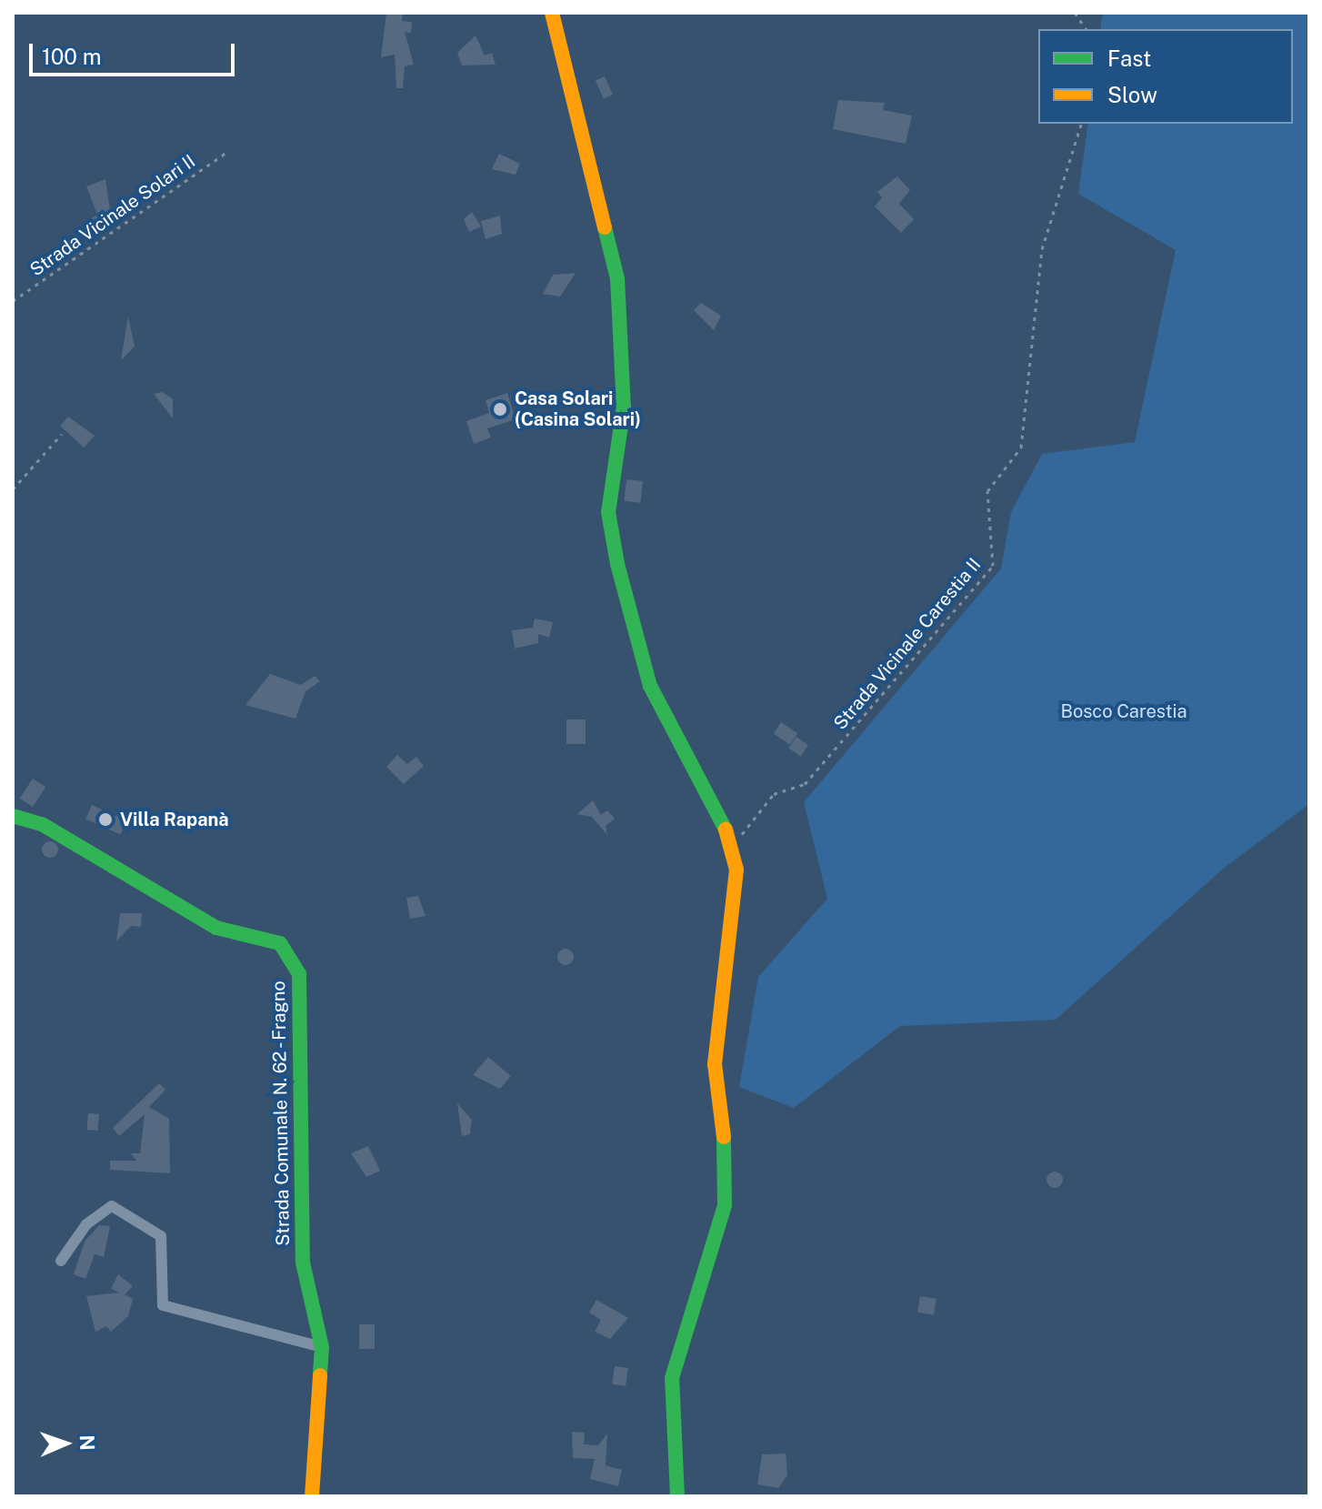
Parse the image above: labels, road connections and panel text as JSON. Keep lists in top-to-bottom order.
{
  "streets": {
    "main road": ["Strada Comunale N. 62 - Fragno"],
    "path": ["Strada Vicinale Solari II", "Strada Vicinale Carestia II"]
  },
  "parks": ["Bosco Carestia"],
  "places": ["Casa Solari (Casina Solari)", "Villa Rapanà"],
  "legend": ["Fast", "Slow"],
  "scale_bar": "100 m",
  "north": "right"
}
